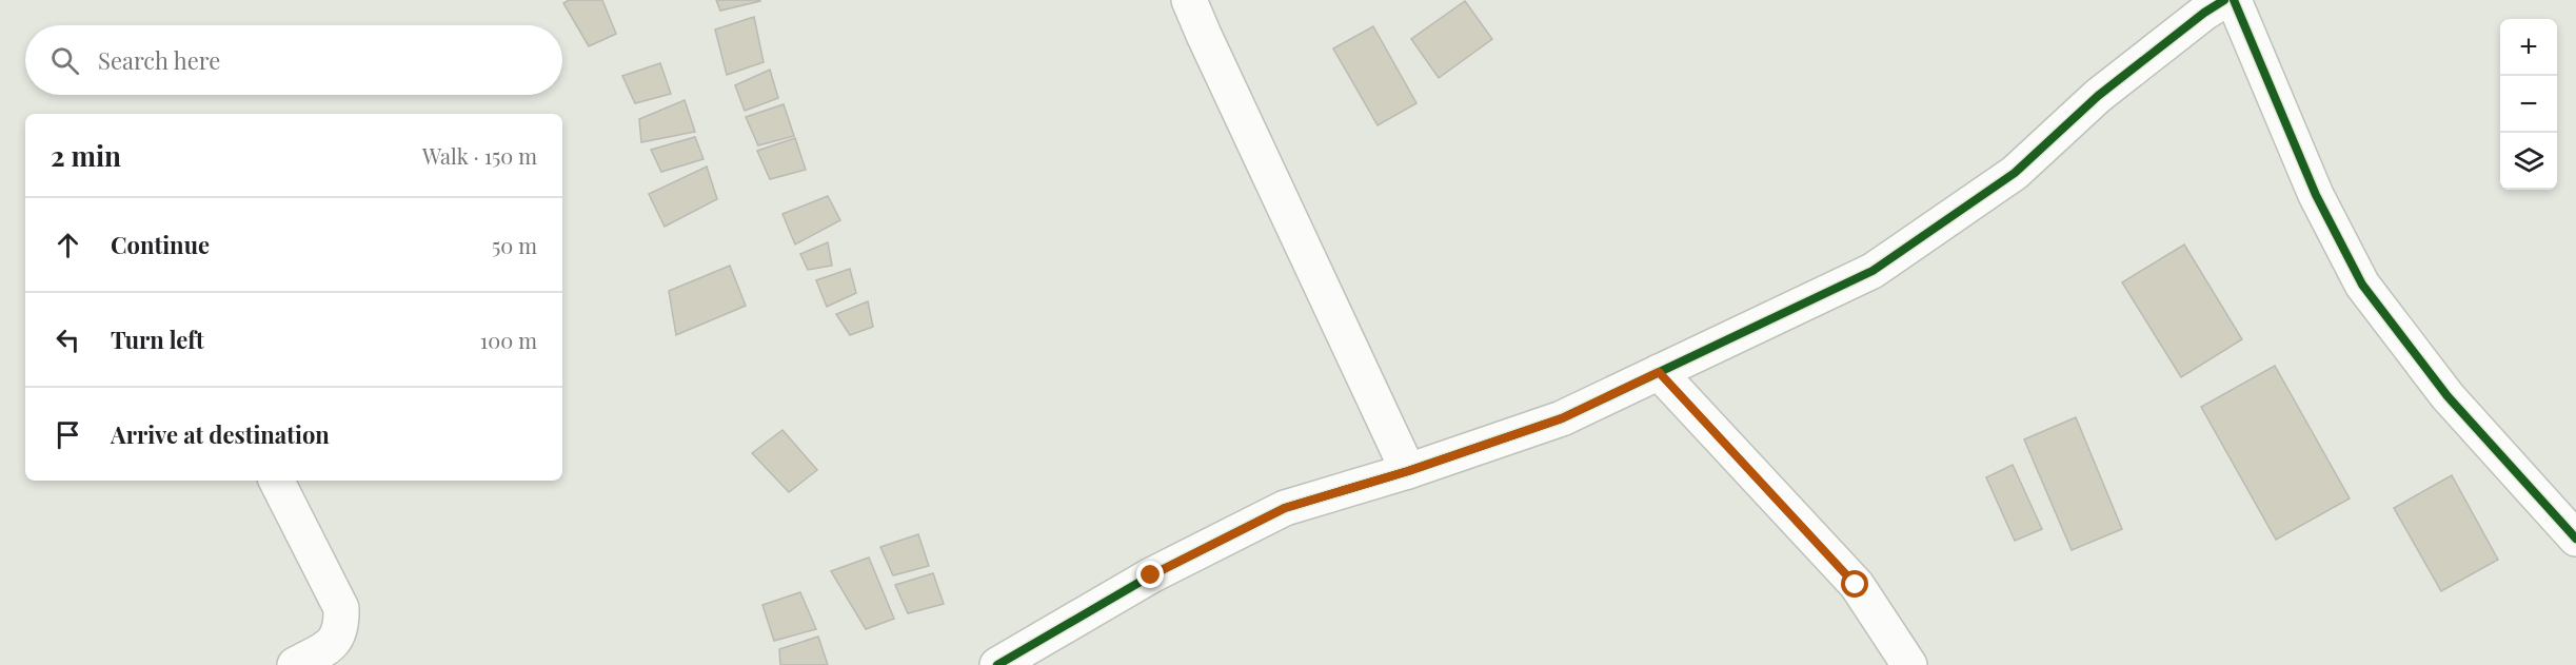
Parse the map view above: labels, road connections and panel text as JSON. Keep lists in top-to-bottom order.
{
  "page": {
    "map_buttons": ["+", "−"],
    "search": "Search here",
    "heading": ["2 min", "Walk · 150 m"],
    "list": [
      ["Continue", "50 m"],
      ["Turn left", "100 m"],
      "Arrive at destination"
    ]
  }
}
